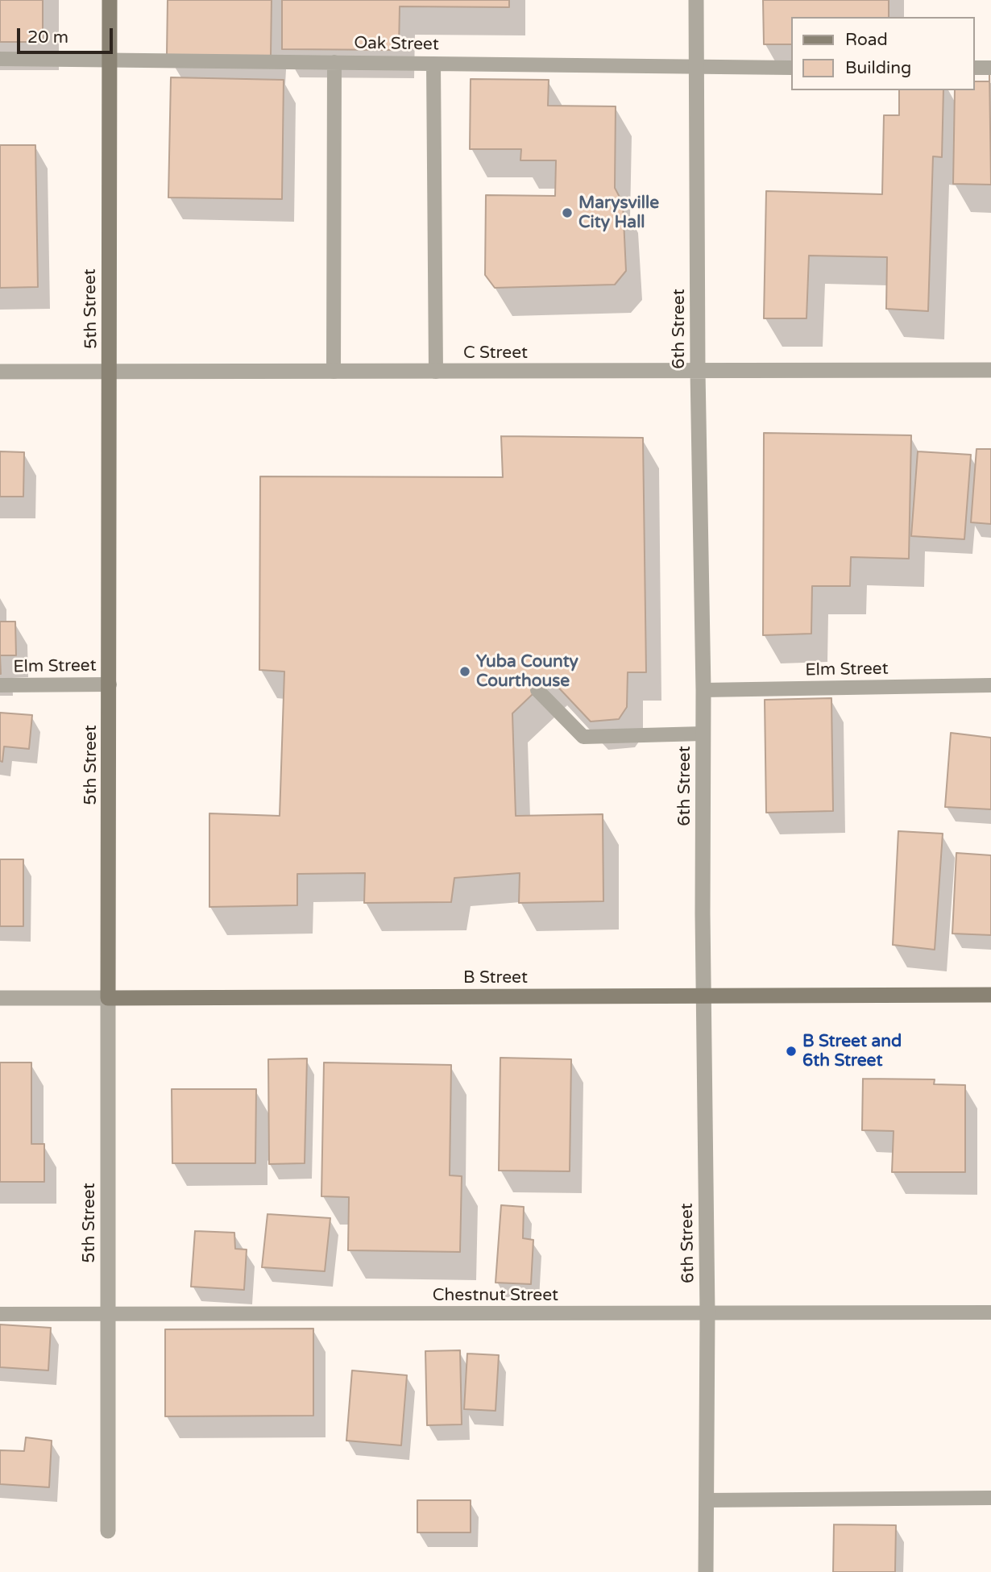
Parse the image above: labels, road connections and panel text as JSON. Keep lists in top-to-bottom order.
{
  "streets": {
    "main road": ["5th Street", "B Street"],
    "street": ["6th Street", "C Street"],
    "lane": ["Oak Street", "Elm Street", "Chestnut Street"]
  },
  "crossings": [
    ["Oak Street", "5th Street"],
    ["Oak Street", "6th Street"],
    ["5th Street", "C Street"],
    ["5th Street", "Elm Street"],
    ["5th Street", "B Street"],
    ["5th Street", "Chestnut Street"],
    ["6th Street", "C Street"],
    ["6th Street", "Elm Street"],
    ["6th Street", "B Street"],
    ["6th Street", "Chestnut Street"]
  ],
  "places": ["Marysville City Hall", "Yuba County Courthouse", "B Street and 6th Street"],
  "legend": ["Road", "Building"],
  "scale_bar": "20 m"
}
